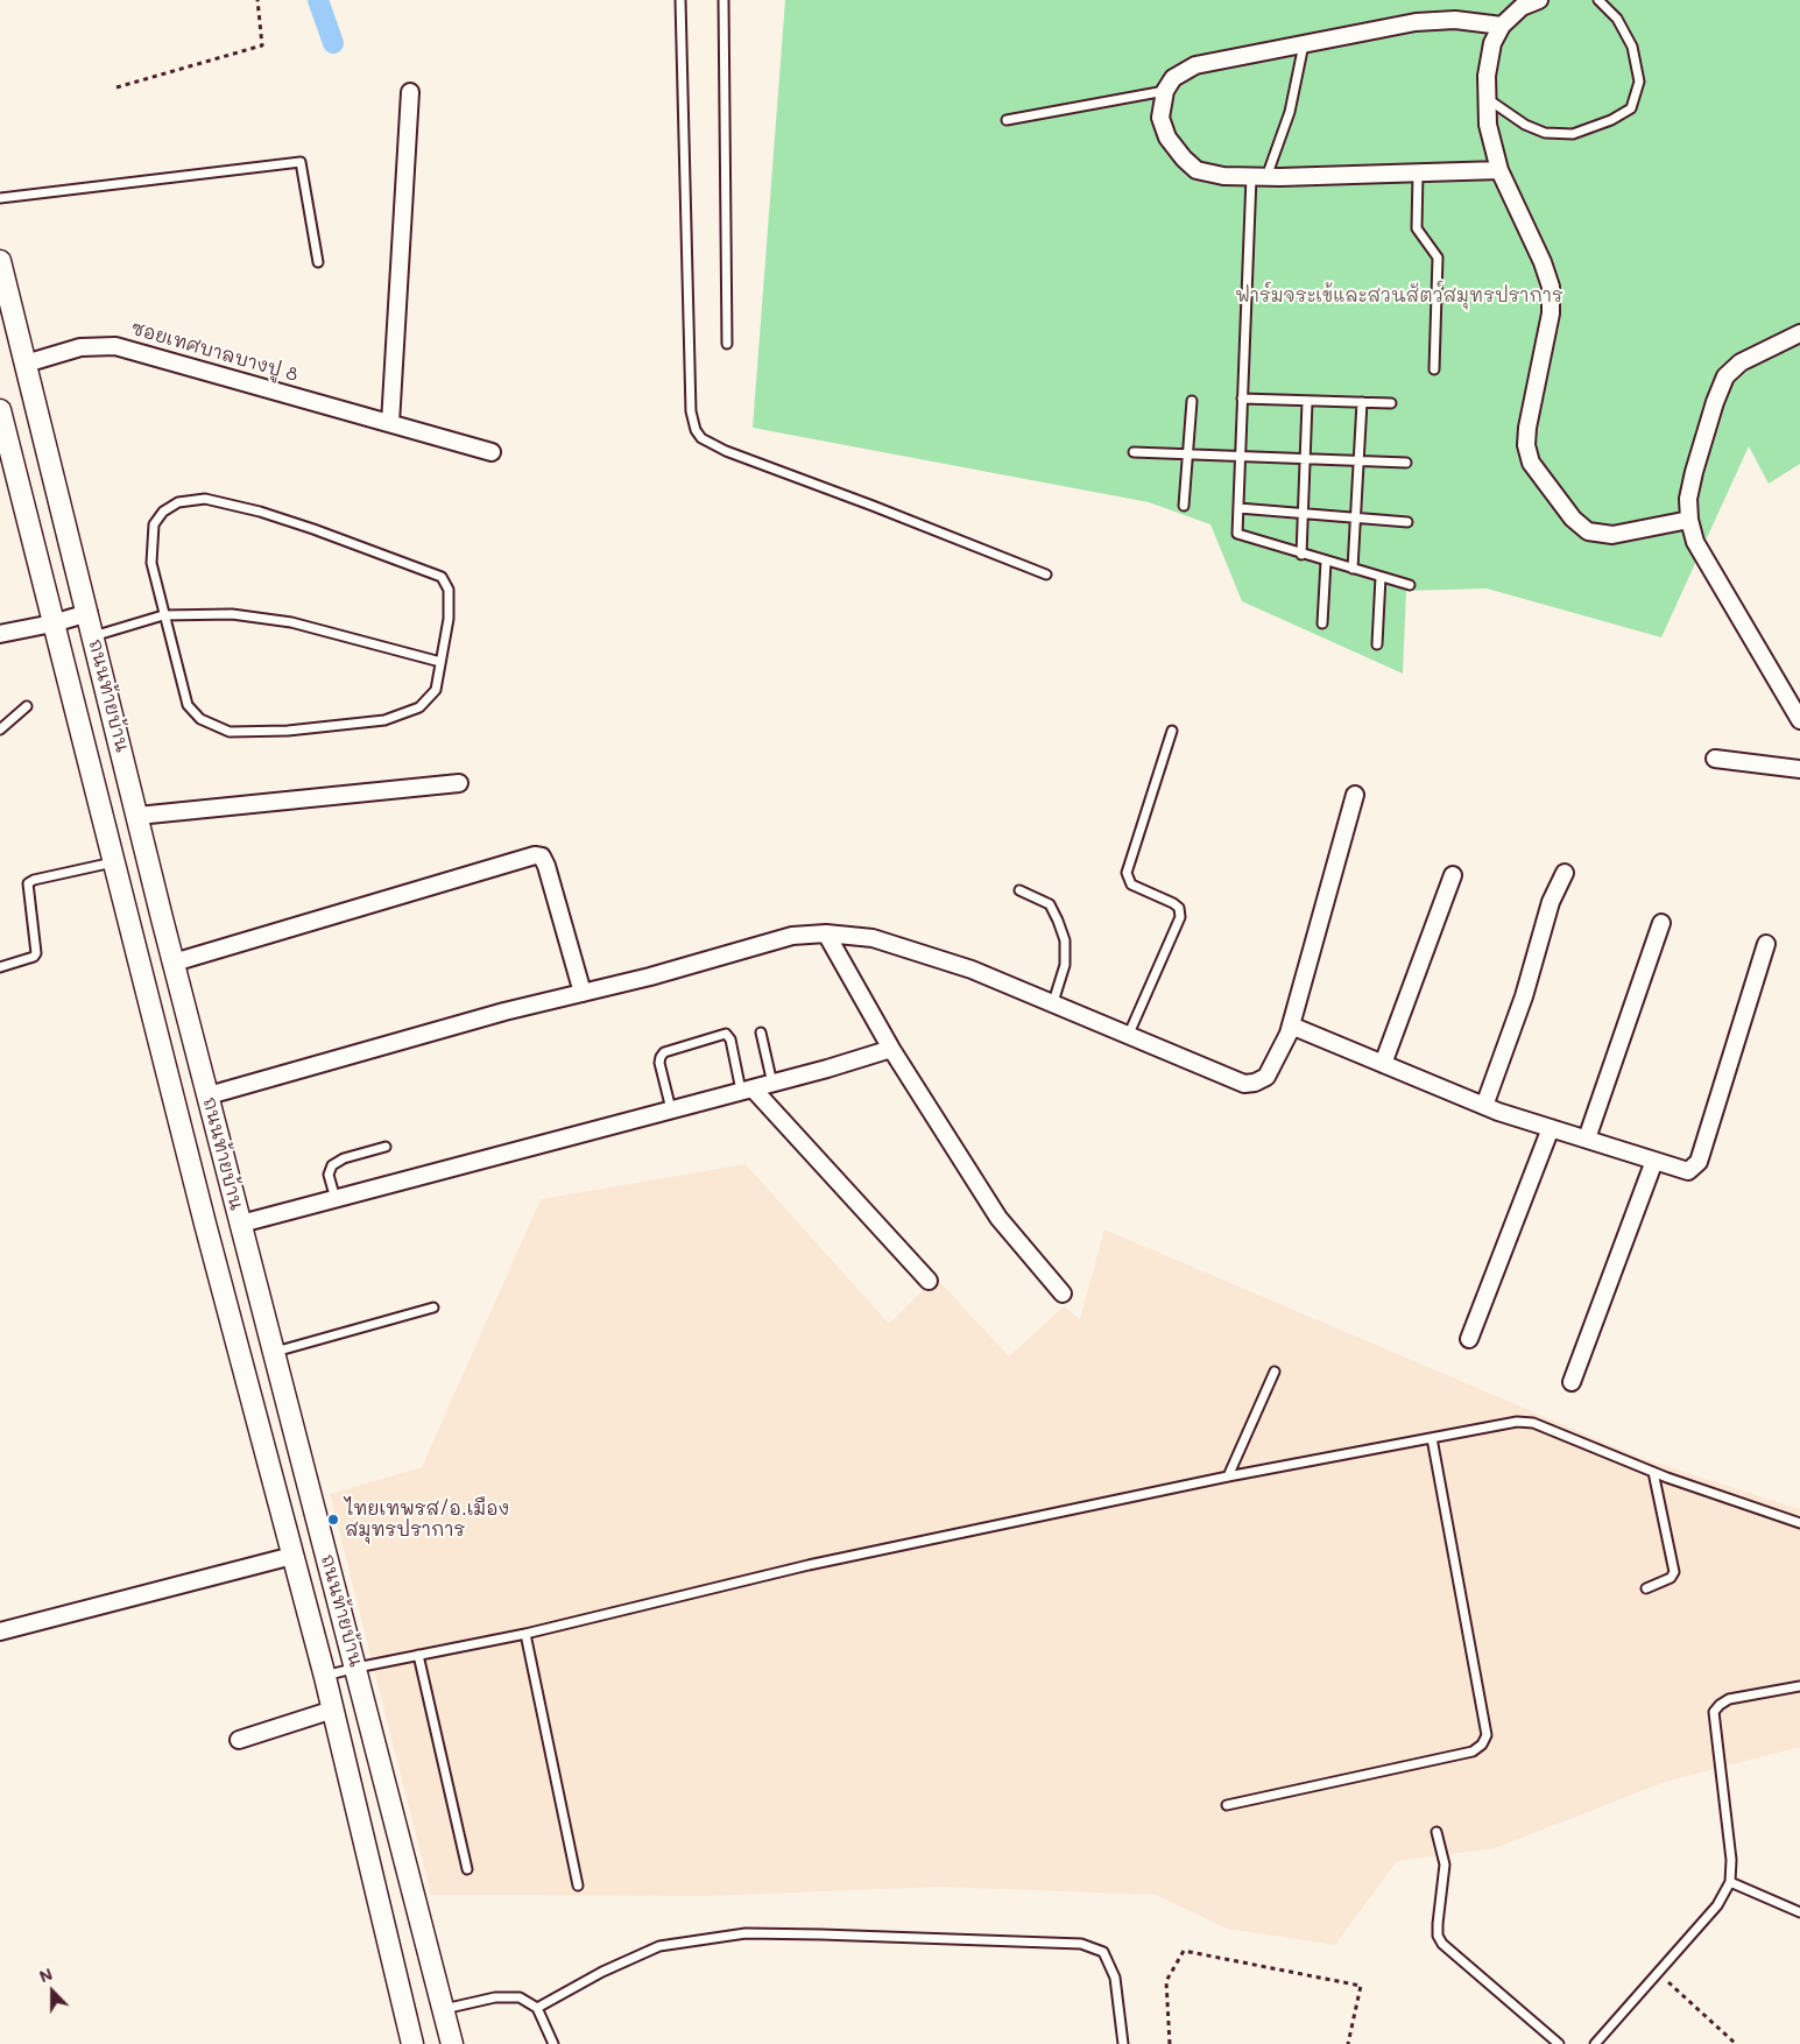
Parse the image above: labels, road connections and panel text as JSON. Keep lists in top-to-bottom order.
{
  "streets": {
    "street": ["ซอยเทศบาลบางปู 8", "ถนนท้ายบ้าน"]
  },
  "crossings": [
    ["ซอยเทศบาลบางปู 8", "ถนนท้ายบ้าน"]
  ],
  "parks": ["ฟาร์มจระเข้และสวนสัตว์สมุทรปราการ"],
  "places": ["ไทยเทพรส/อ.เมือง สมุทรปราการ"],
  "north": "top"
}
